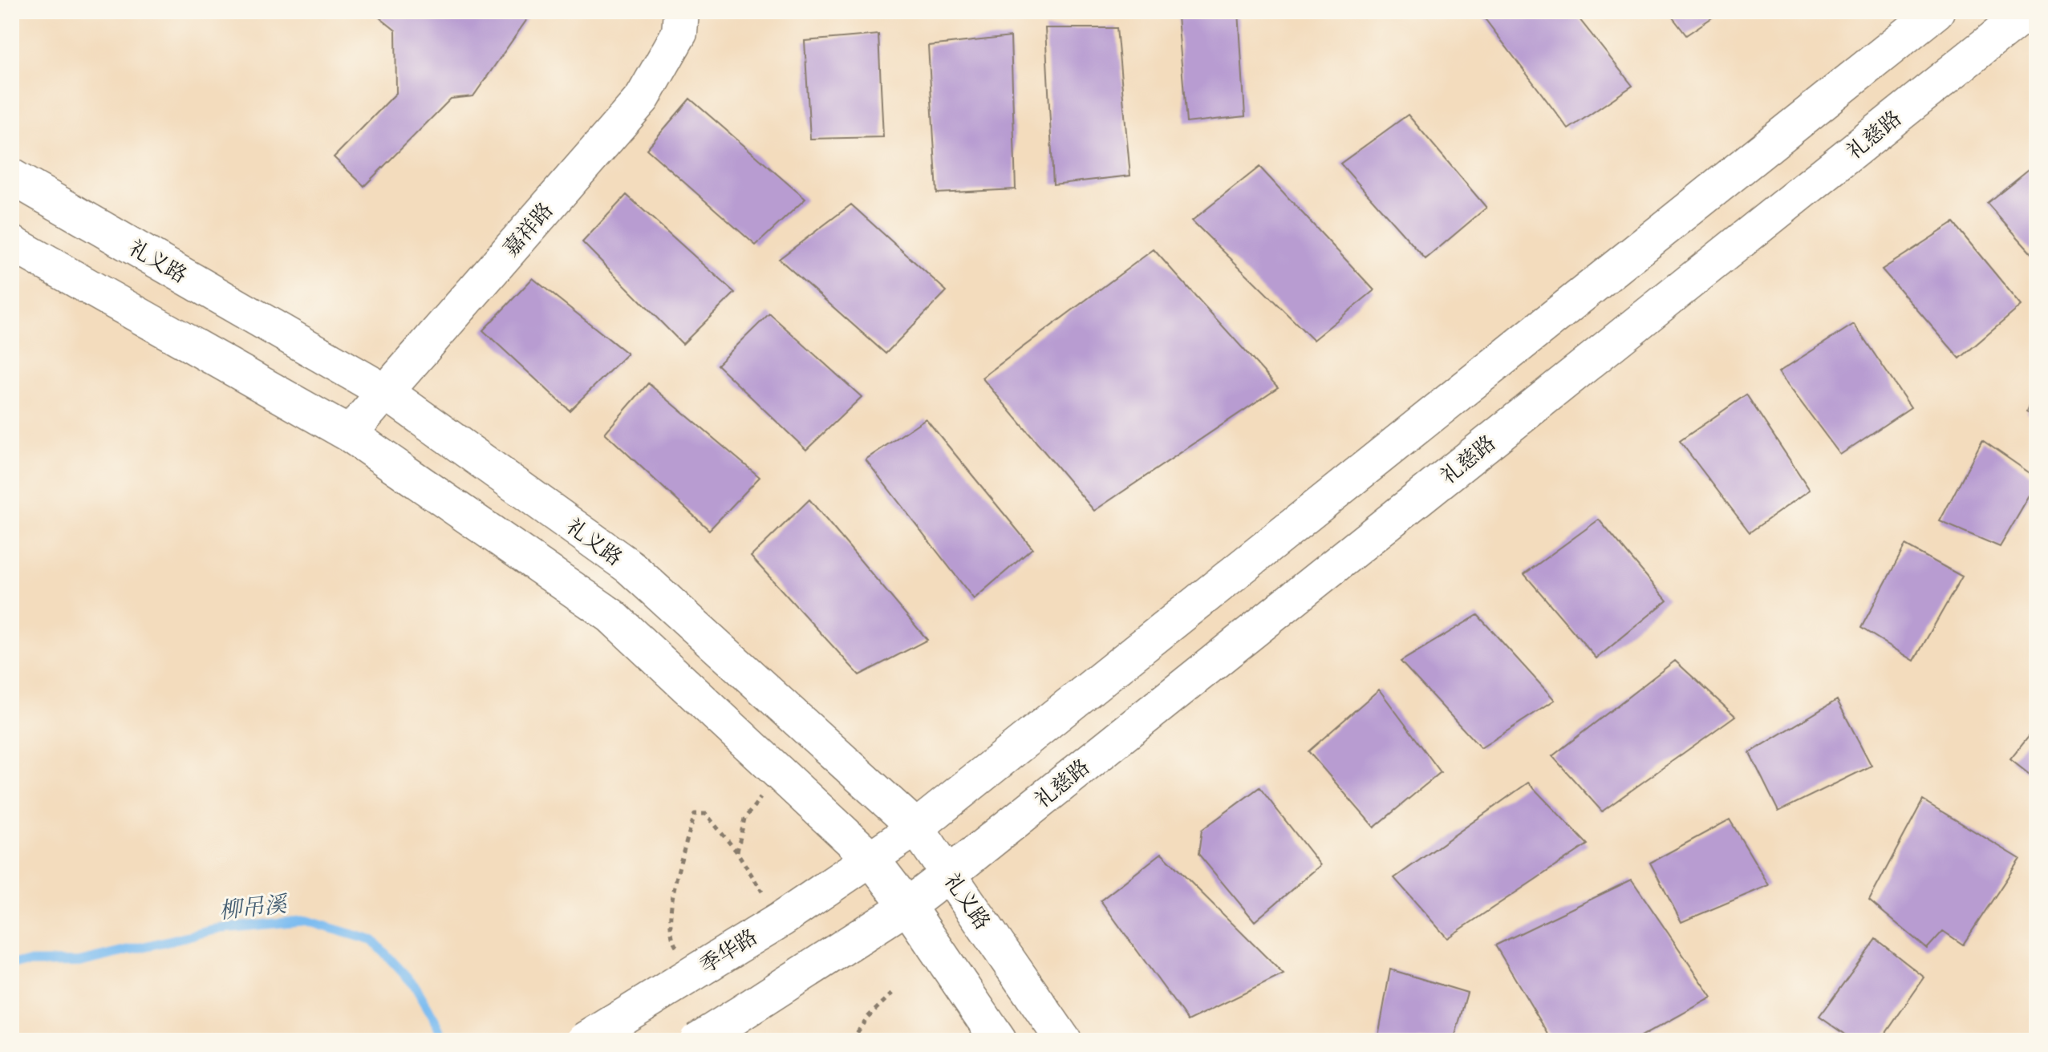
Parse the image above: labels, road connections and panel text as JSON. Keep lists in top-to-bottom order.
{
  "streets": {
    "main road": [
      "礼慈路",
      "嘉祥路",
      "礼义路",
      "季华路"
    ]
  },
  "crossings": [
    ["礼慈路", "礼义路"],
    ["嘉祥路", "礼义路"]
  ],
  "water": ["柳吊溪"]
}
